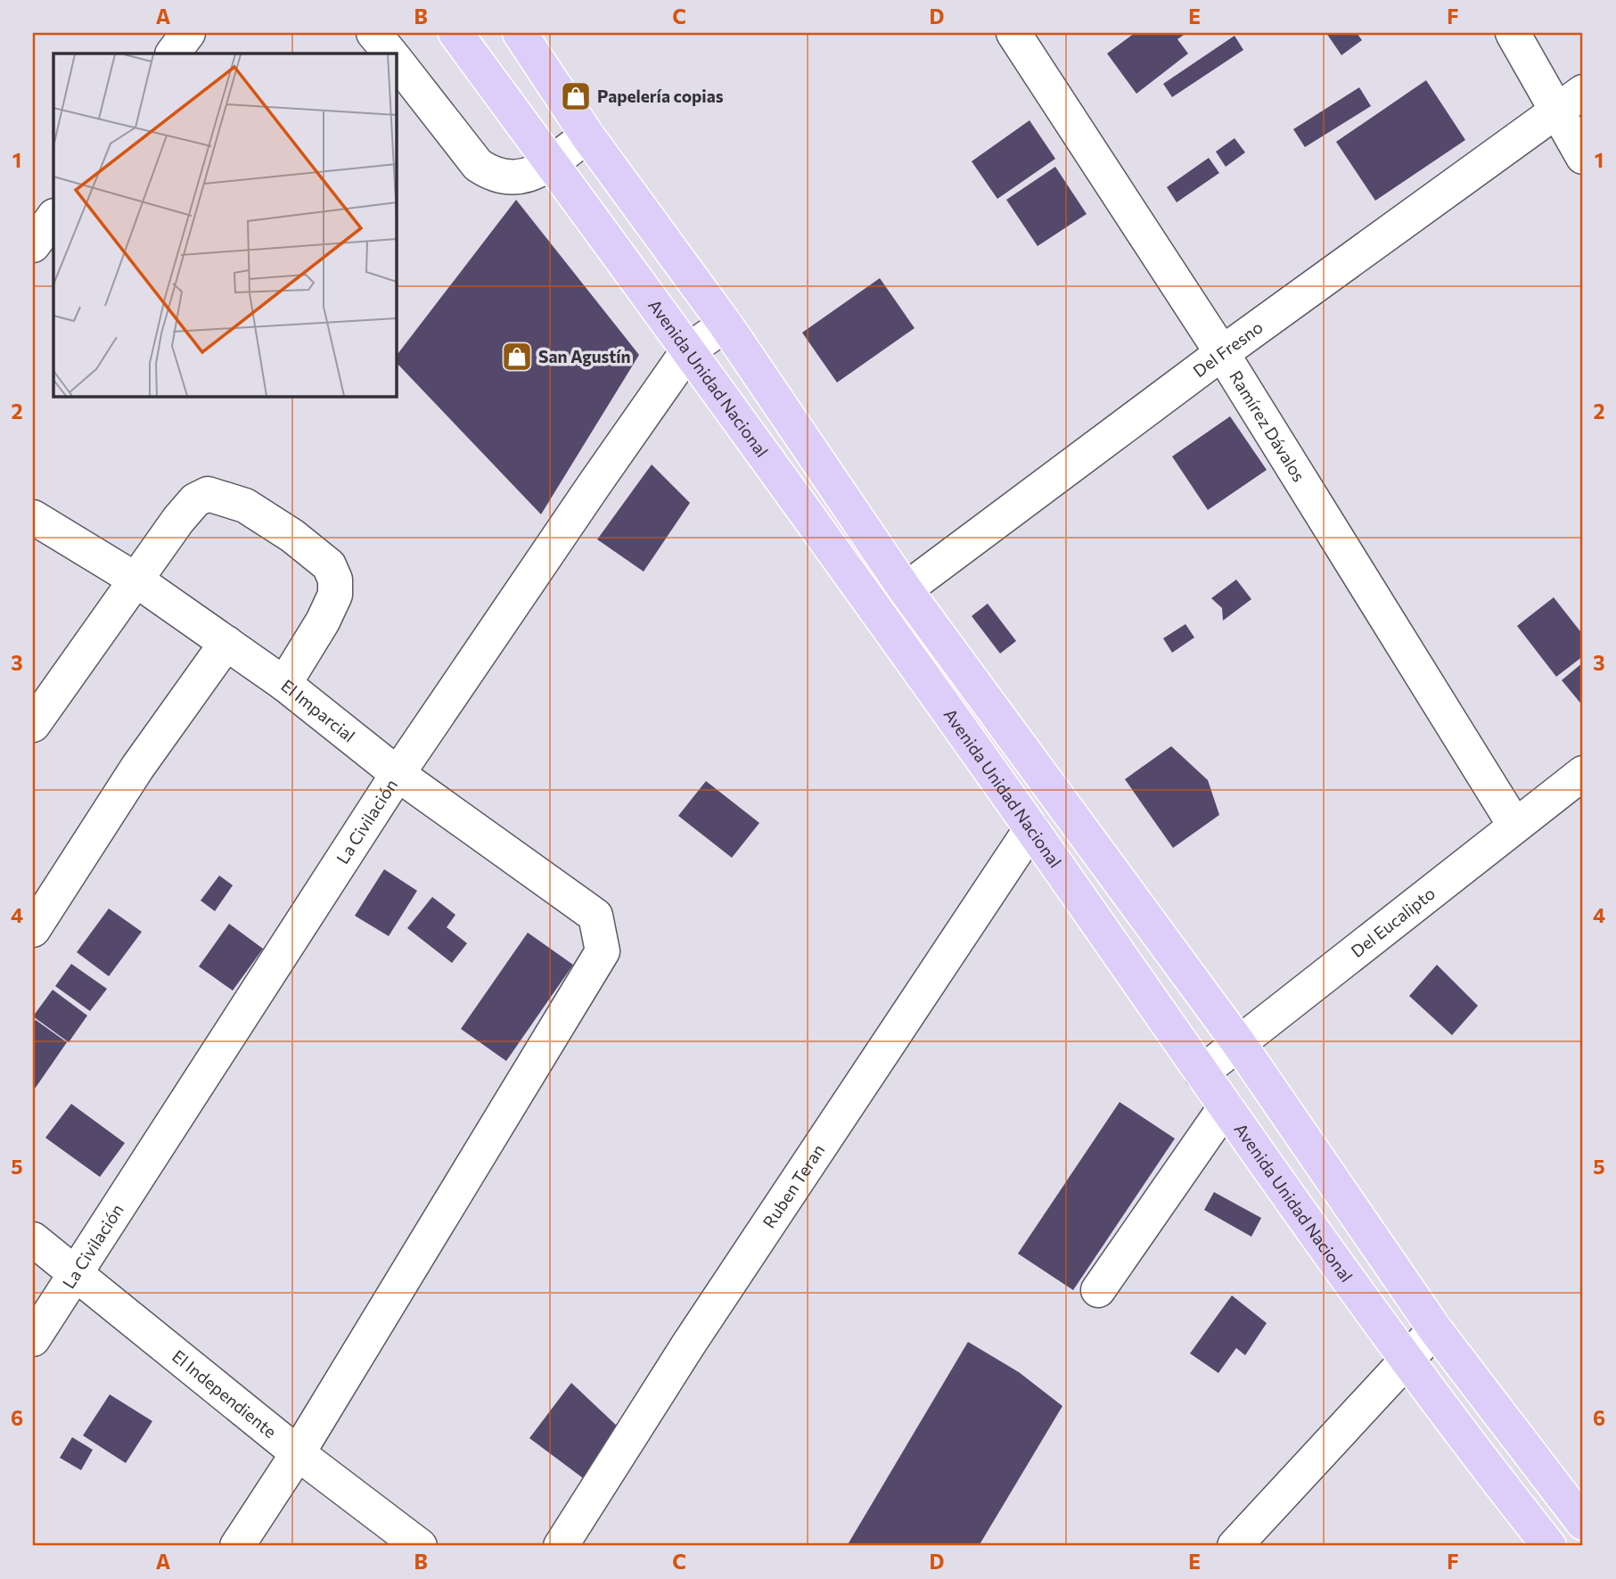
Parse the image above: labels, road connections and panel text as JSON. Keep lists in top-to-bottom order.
{
  "streets": {
    "main road": ["Avenida Unidad Nacional"],
    "street": [
      "Del Fresno",
      "Ramírez Dávalos",
      "El Imparcial",
      "La Civilación",
      "Del Eucalipto",
      "Ruben Teran",
      "El Independiente"
    ]
  },
  "crossings": [
    ["Del Fresno", "Avenida Unidad Nacional"],
    ["Del Fresno", "Ramírez Dávalos"],
    ["Avenida Unidad Nacional", "La Civilación"],
    ["Avenida Unidad Nacional", "Del Eucalipto"],
    ["Avenida Unidad Nacional", "Ruben Teran"],
    ["Ramírez Dávalos", "Del Eucalipto"],
    ["El Imparcial", "La Civilación"],
    ["El Imparcial", "El Independiente"],
    ["La Civilación", "El Independiente"]
  ],
  "places": {
    "shop": ["Papelería copias", "San Agustín"]
  },
  "grid": {
    "columns": [
      "A",
      "B",
      "C",
      "D",
      "E",
      "F"
    ],
    "rows": [
      "1",
      "2",
      "3",
      "4",
      "5",
      "6"
    ]
  }
}
